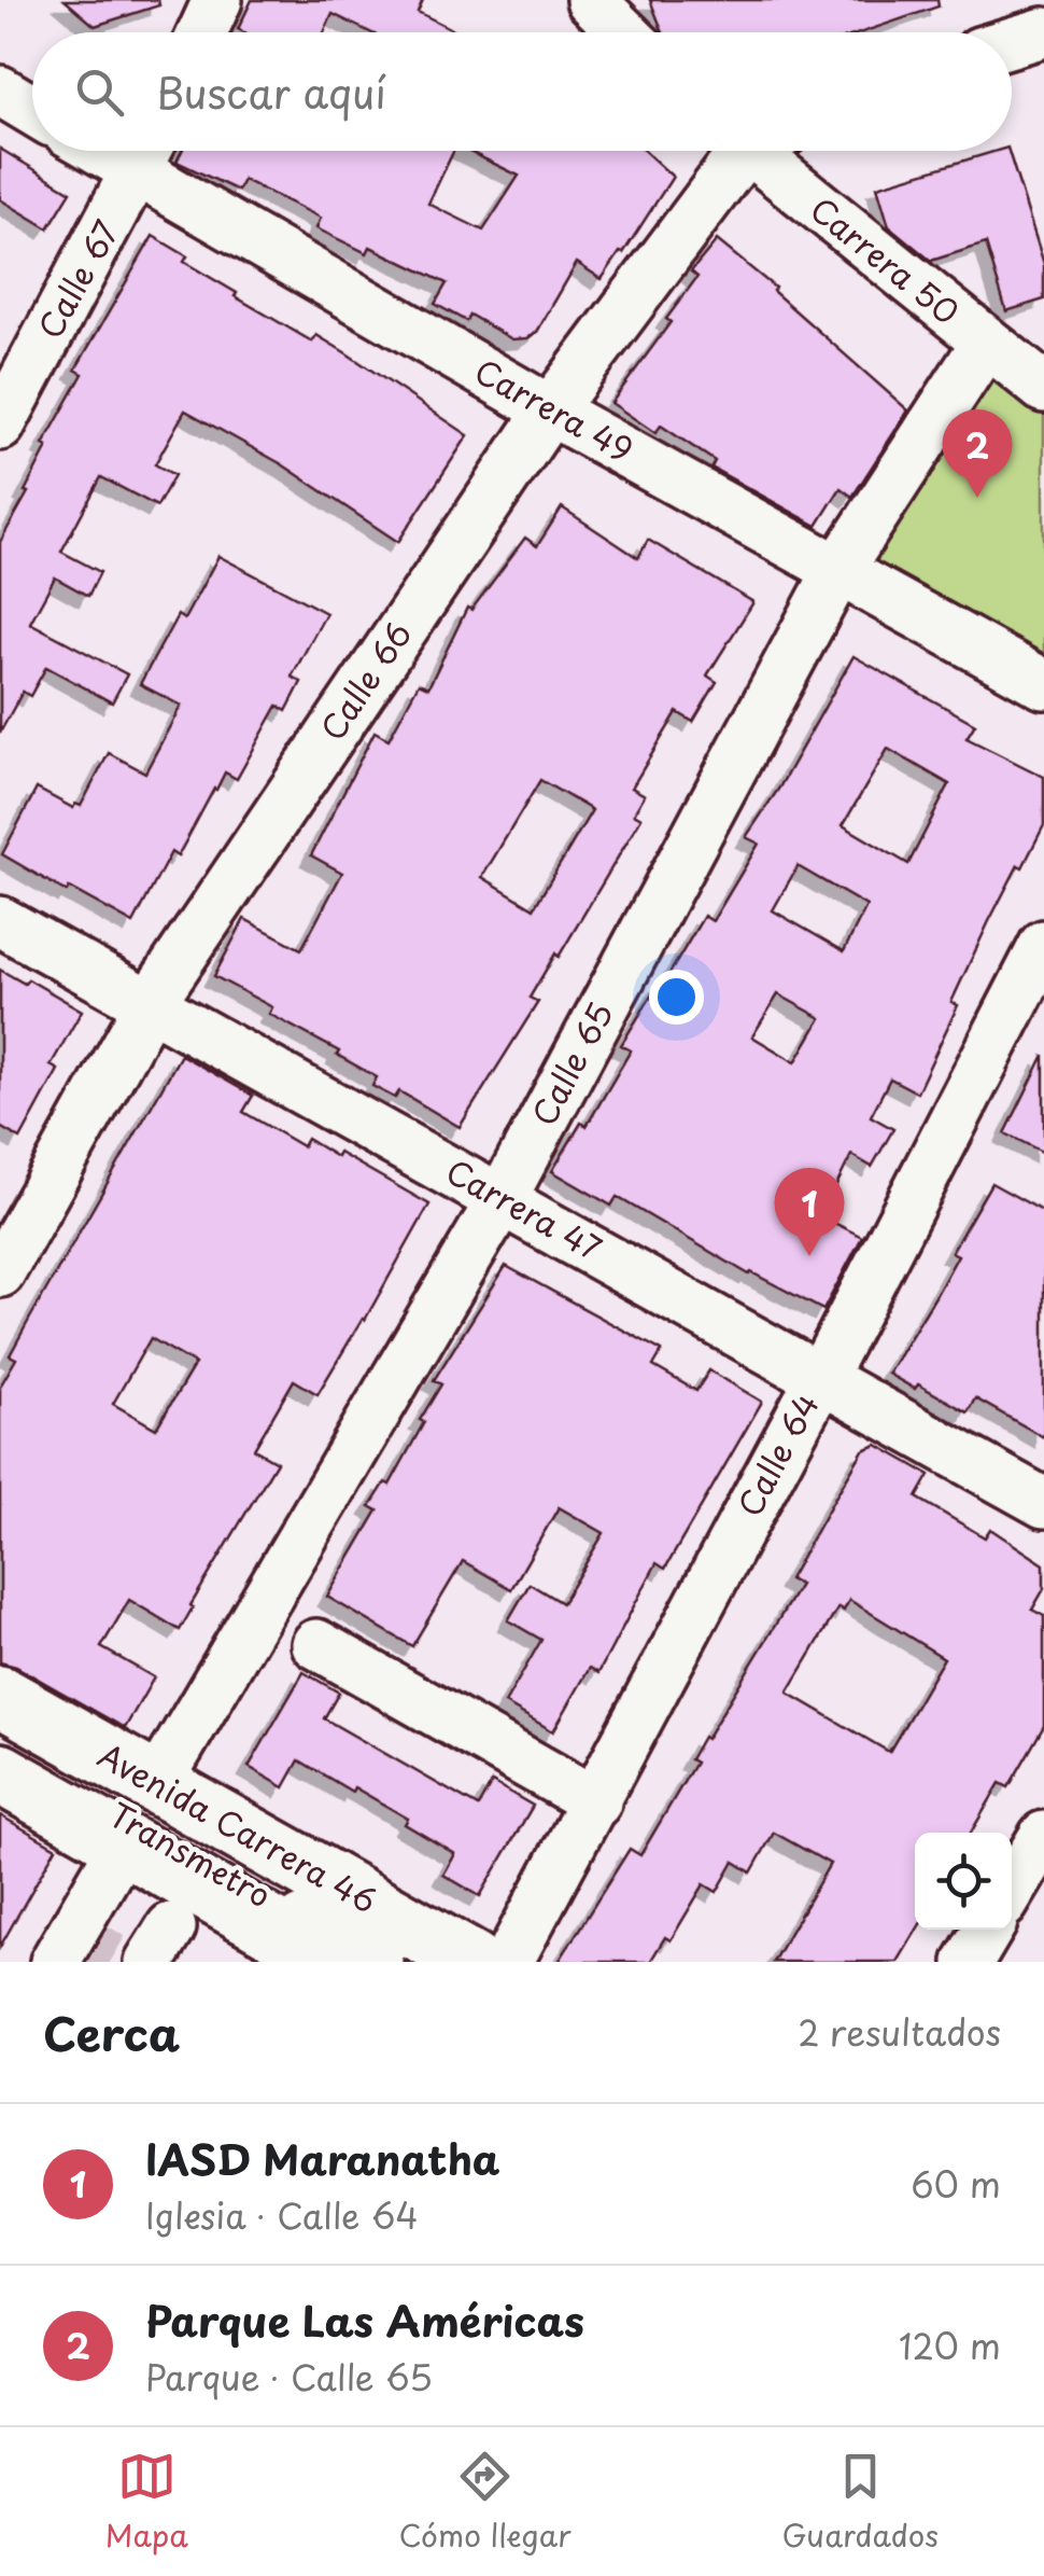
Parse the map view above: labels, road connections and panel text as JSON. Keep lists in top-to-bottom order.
{
  "streets": {
    "main road": ["Avenida Carrera 46"],
    "street": [
      "Carrera 50",
      "Calle 67",
      "Carrera 49",
      "Calle 66",
      "Calle 65",
      "Carrera 47",
      "Calle 64",
      "Transmetro"
    ]
  },
  "crossings": [
    ["Carrera 50", "Calle 65"],
    ["Calle 67", "Carrera 49"],
    ["Carrera 49", "Calle 66"],
    ["Carrera 49", "Calle 65"],
    ["Calle 66", "Carrera 47"],
    ["Calle 65", "Carrera 47"],
    ["Calle 65", "Avenida Carrera 46"],
    ["Carrera 47", "Calle 64"]
  ],
  "page": {
    "search": "Buscar aquí",
    "pins": ["2", "1"],
    "heading": ["Cerca", "2 resultados"],
    "list": [
      {
        "mark": "1",
        "name": "IASD Maranatha",
        "note": "Iglesia · Calle 64",
        "value": "60 m"
      },
      {
        "mark": "2",
        "name": "Parque Las Américas",
        "note": "Parque · Calle 65",
        "value": "120 m"
      }
    ],
    "nav": ["Mapa", "Cómo llegar", "Guardados"]
  }
}
